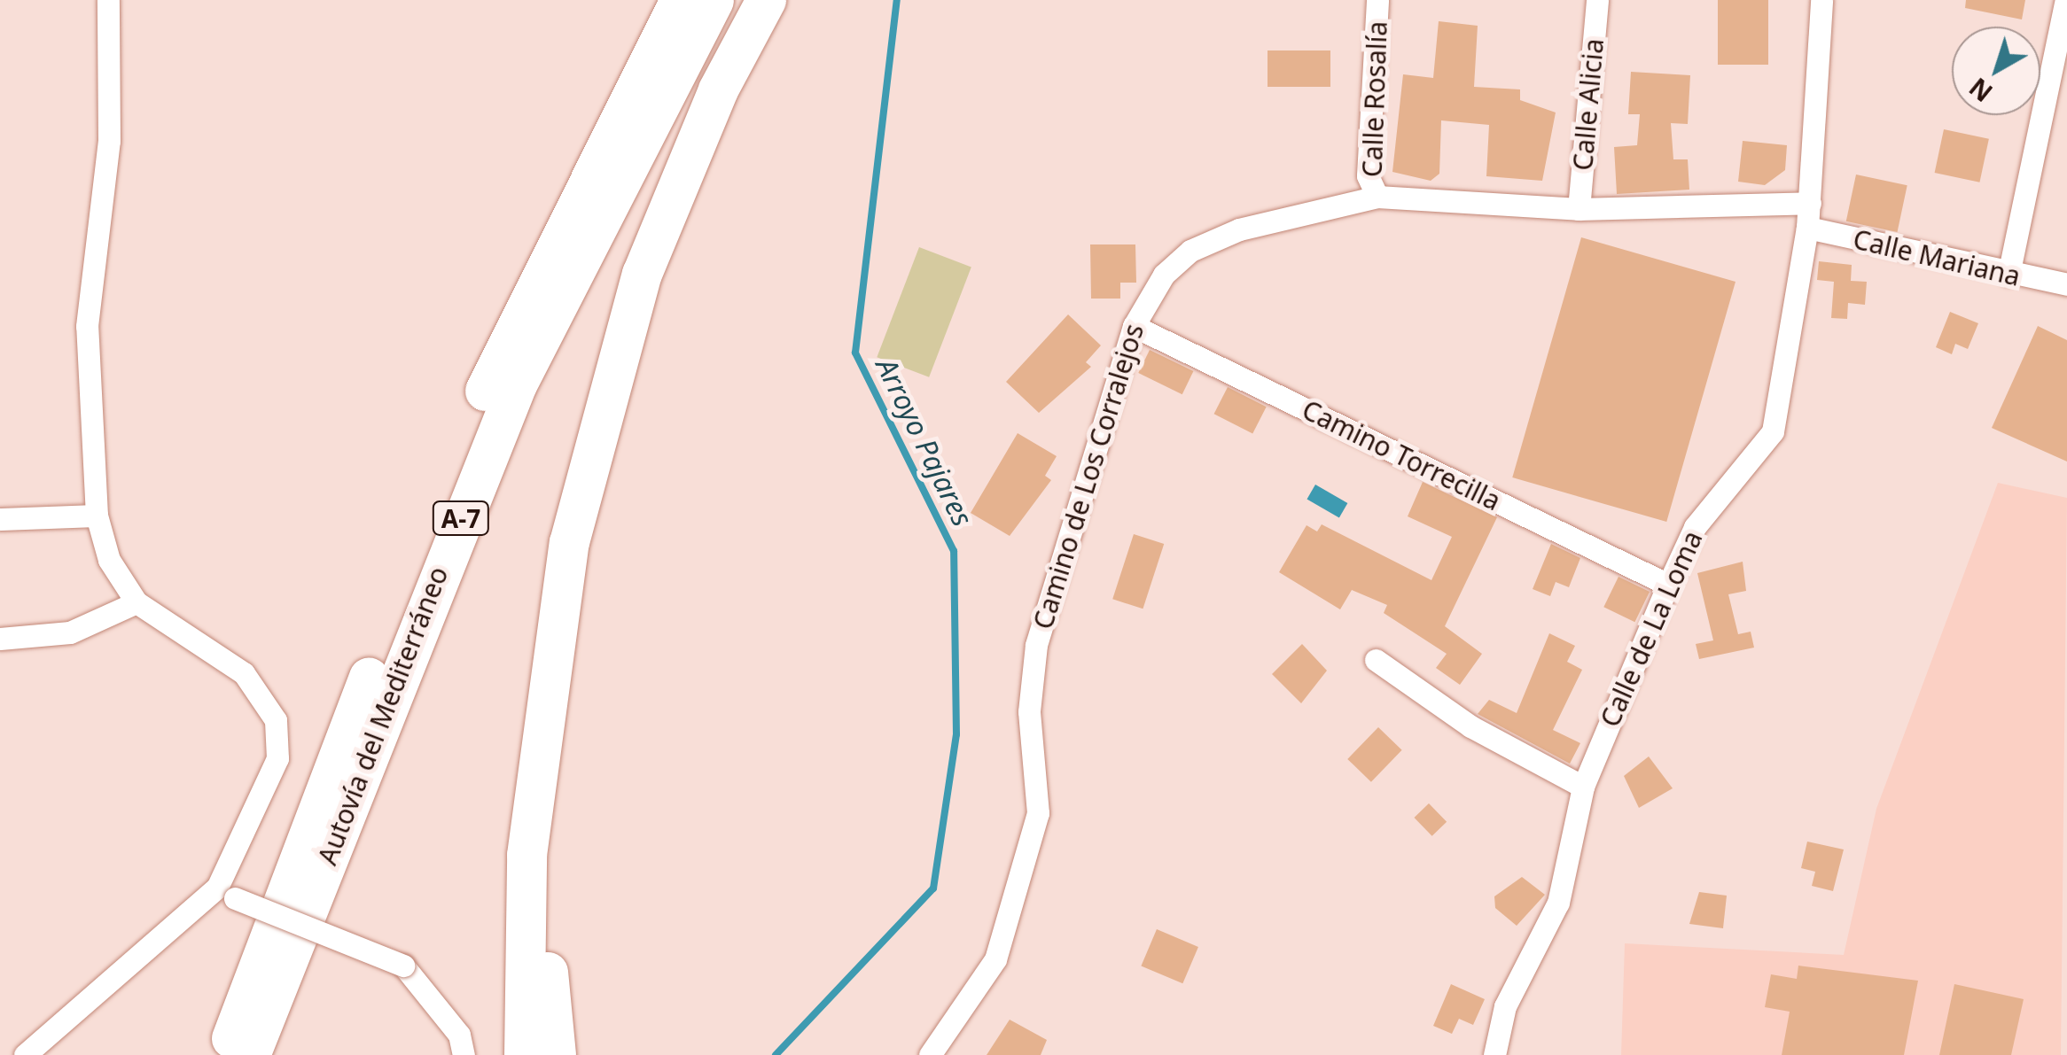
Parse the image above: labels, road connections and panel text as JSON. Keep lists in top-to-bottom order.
{
  "streets": {
    "highway": ["A-7", "Autovía del Mediterráneo"],
    "street": [
      "Calle Rosalía",
      "Calle Alicia",
      "Calle Mariana",
      "Camino Torrecilla",
      "Camino de Los Corralejos",
      "Calle de La Loma"
    ]
  },
  "crossings": [
    ["Calle Rosalía", "Camino de Los Corralejos"],
    ["Calle Alicia", "Camino de Los Corralejos"],
    ["Calle Mariana", "Calle de La Loma"],
    ["Camino Torrecilla", "Camino de Los Corralejos"],
    ["Camino Torrecilla", "Calle de La Loma"],
    ["Camino de Los Corralejos", "Calle de La Loma"]
  ],
  "water": ["Arroyo Pajares"],
  "north": "bottom left"
}
